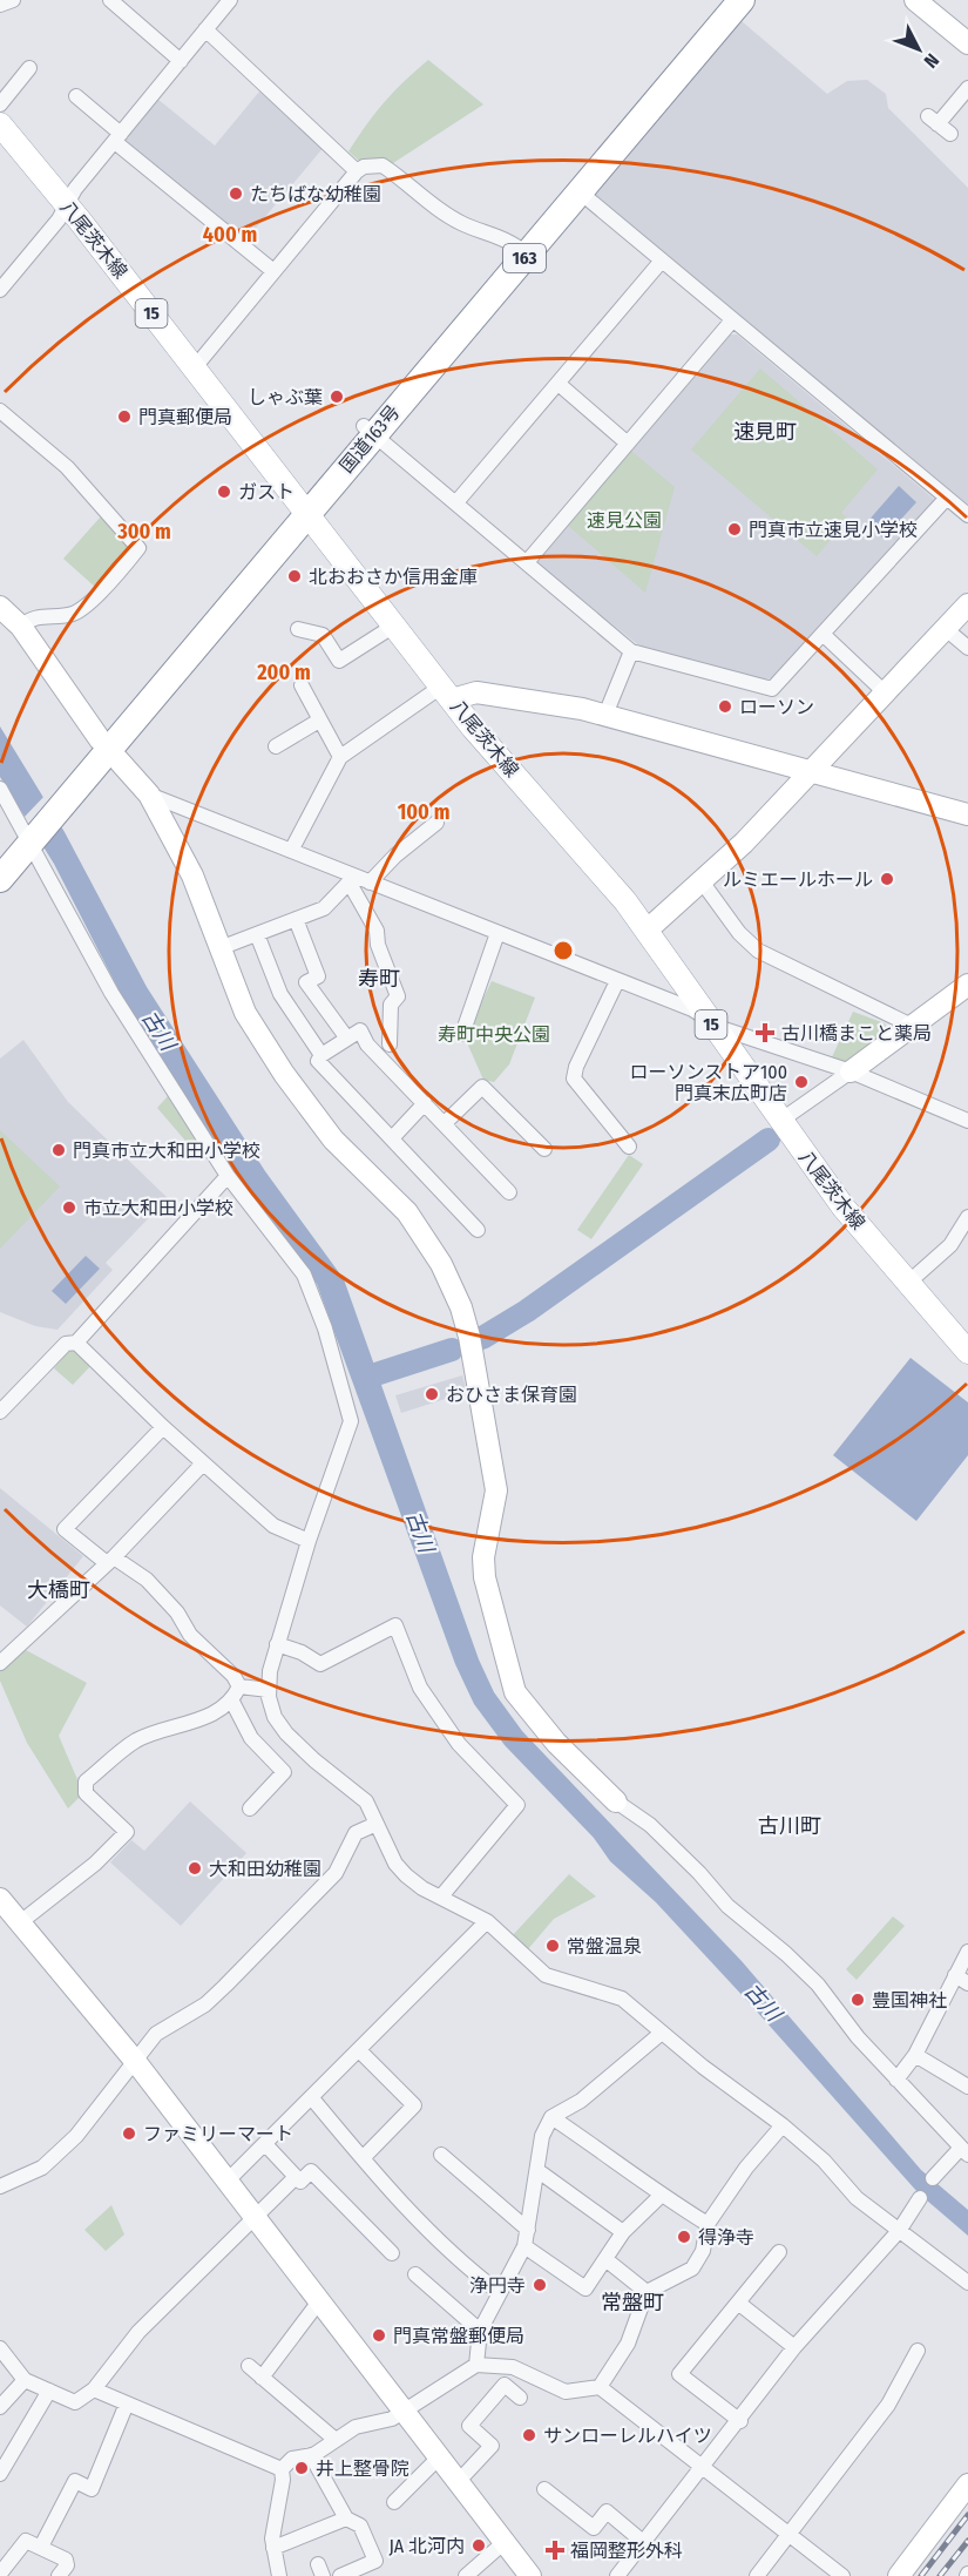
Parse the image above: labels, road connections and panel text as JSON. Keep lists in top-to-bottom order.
{
  "streets": {
    "highway": ["163", "国道163号"],
    "main road": ["八尾茨木線", "15"]
  },
  "crossings": [
    ["八尾茨木線", "国道163号"]
  ],
  "districts": [
    "速見町",
    "寿町",
    "大橋町",
    "古川町",
    "常盤町"
  ],
  "water": ["古川"],
  "parks": ["速見公園", "寿町中央公園"],
  "places": {
    "other": [
      "たちばな幼稚園",
      "しゃぶ葉",
      "門真郵便局",
      "ガスト",
      "門真市立速見小学校",
      "北おおさか信用金庫",
      "ローソン",
      "ルミエールホール",
      "ローソンストア100 門真末広町店",
      "門真市立大和田小学校",
      "市立大和田小学校",
      "おひさま保育園",
      "大和田幼稚園",
      "常盤温泉",
      "豊国神社",
      "ファミリーマート",
      "得浄寺",
      "浄円寺",
      "門真常盤郵便局",
      "サンローレルハイツ",
      "井上整骨院",
      "JA 北河内"
    ],
    "health": ["古川橋まこと薬局", "福岡整形外科"]
  },
  "north": "bottom right",
  "rings": [
    "400 m",
    "300 m",
    "200 m",
    "100 m"
  ]
}
